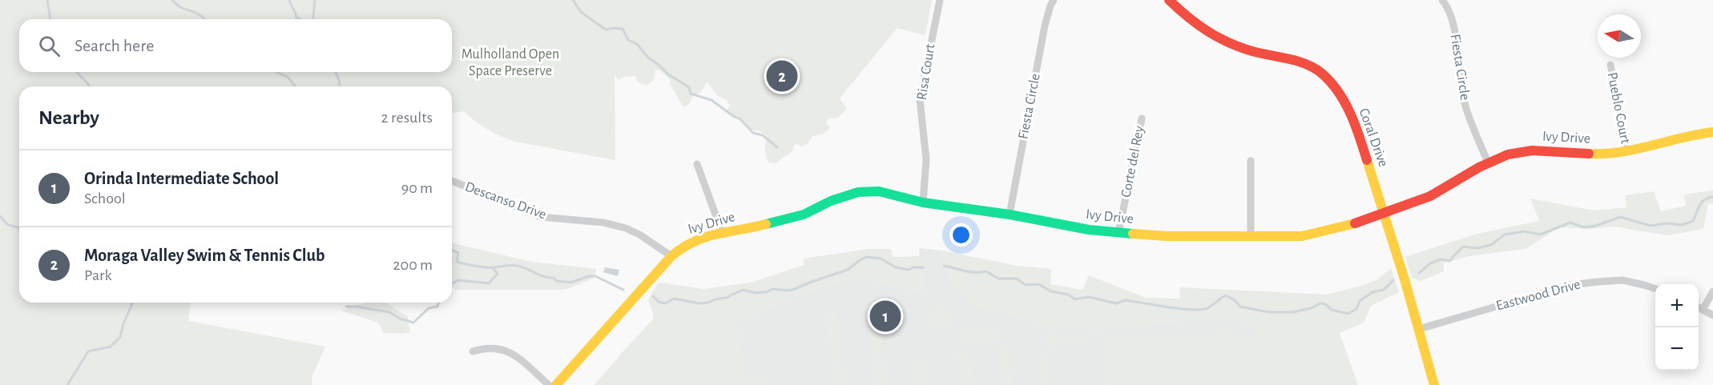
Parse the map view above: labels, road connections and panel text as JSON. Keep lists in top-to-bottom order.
{
  "streets": {
    "street": [
      "Fiesta Circle",
      "Risa Court",
      "Pueblo Court",
      "Coral Drive",
      "Ivy Drive",
      "Corte del Rey",
      "Descanso Drive",
      "Eastwood Drive"
    ]
  },
  "crossings": [
    ["Fiesta Circle", "Ivy Drive"],
    ["Risa Court", "Ivy Drive"],
    ["Pueblo Court", "Ivy Drive"],
    ["Coral Drive", "Ivy Drive"],
    ["Coral Drive", "Eastwood Drive"],
    ["Ivy Drive", "Corte del Rey"],
    ["Ivy Drive", "Descanso Drive"]
  ],
  "parks": ["Mulholland Open Space Preserve"],
  "north": "left",
  "page": {
    "search": "Search here",
    "pins": ["2", "1"],
    "heading": ["Nearby", "2 results"],
    "list": [
      {
        "mark": "1",
        "name": "Orinda Intermediate School",
        "note": "School",
        "value": "90 m"
      },
      {
        "mark": "2",
        "name": "Moraga Valley Swim & Tennis Club",
        "note": "Park",
        "value": "200 m"
      }
    ],
    "map_buttons": ["+", "−"]
  }
}
